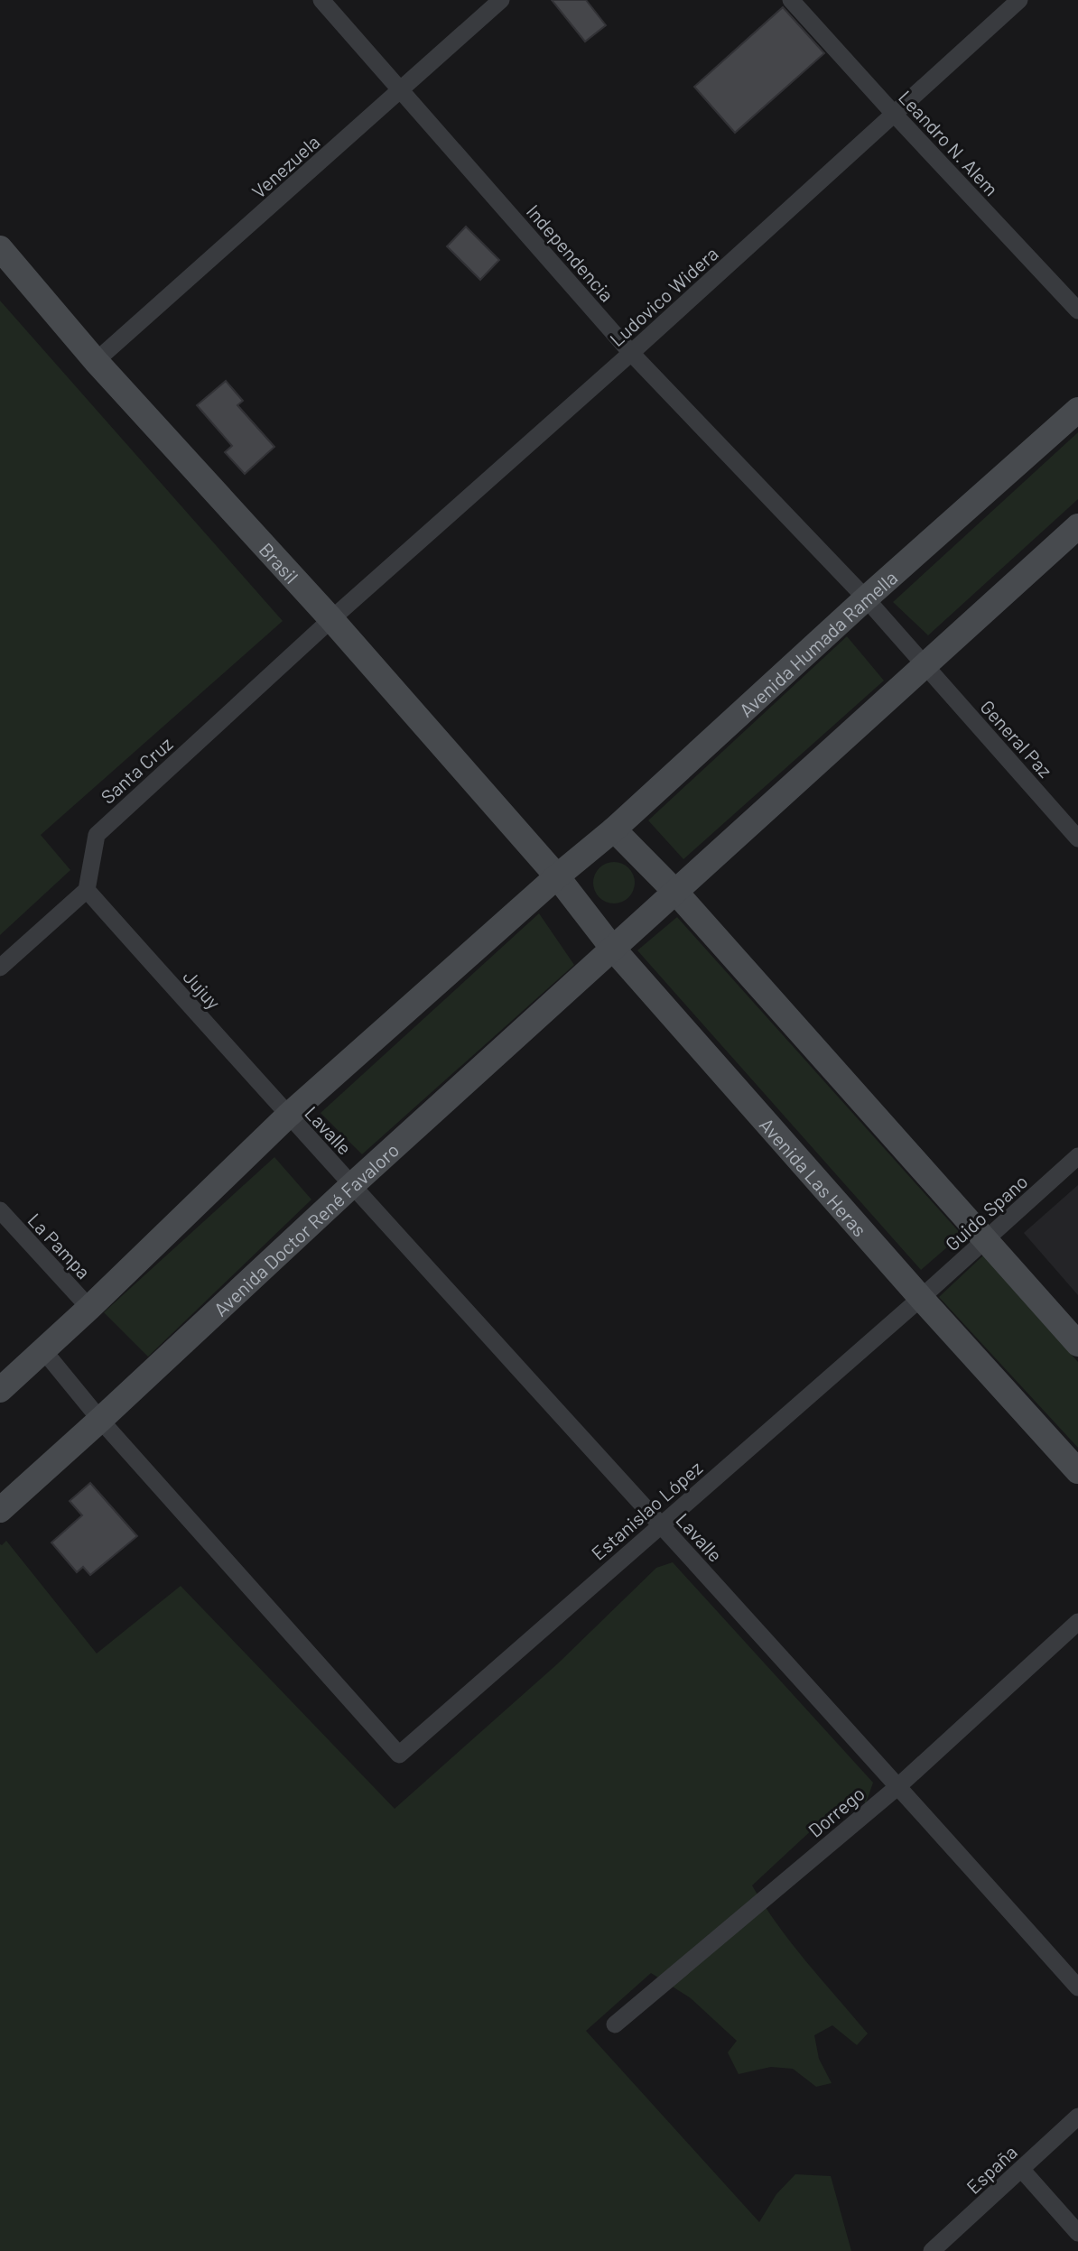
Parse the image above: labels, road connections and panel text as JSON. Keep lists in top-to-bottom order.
{
  "streets": {
    "main road": [
      "Brasil",
      "Avenida Humada Ramella",
      "Avenida Las Heras",
      "Avenida Doctor René Favaloro"
    ],
    "street": [
      "Leandro N. Alem",
      "Venezuela",
      "Independencia",
      "Ludovico Widera",
      "General Paz",
      "Santa Cruz",
      "Jujuy",
      "Lavalle",
      "Guido Spano",
      "La Pampa",
      "Estanislao López",
      "Dorrego",
      "España"
    ]
  },
  "crossings": [
    ["Leandro N. Alem", "Ludovico Widera"],
    ["Venezuela", "Independencia"],
    ["Venezuela", "Brasil"],
    ["Independencia", "Ludovico Widera"],
    ["Independencia", "Avenida Humada Ramella"],
    ["Independencia", "General Paz"],
    ["Ludovico Widera", "Brasil"],
    ["Ludovico Widera", "Santa Cruz"],
    ["Brasil", "Avenida Humada Ramella"],
    ["Brasil", "Santa Cruz"],
    ["Brasil", "Avenida Las Heras"],
    ["Avenida Humada Ramella", "Avenida Las Heras"],
    ["Santa Cruz", "Jujuy"],
    ["Jujuy", "Lavalle"],
    ["Lavalle", "Avenida Doctor René Favaloro"],
    ["Lavalle", "Estanislao López"],
    ["Lavalle", "Dorrego"],
    ["Avenida Las Heras", "Guido Spano"],
    ["Avenida Las Heras", "Avenida Doctor René Favaloro"],
    ["Avenida Las Heras", "Estanislao López"],
    ["Guido Spano", "Estanislao López"],
    ["Avenida Doctor René Favaloro", "Estanislao López"]
  ]
}
